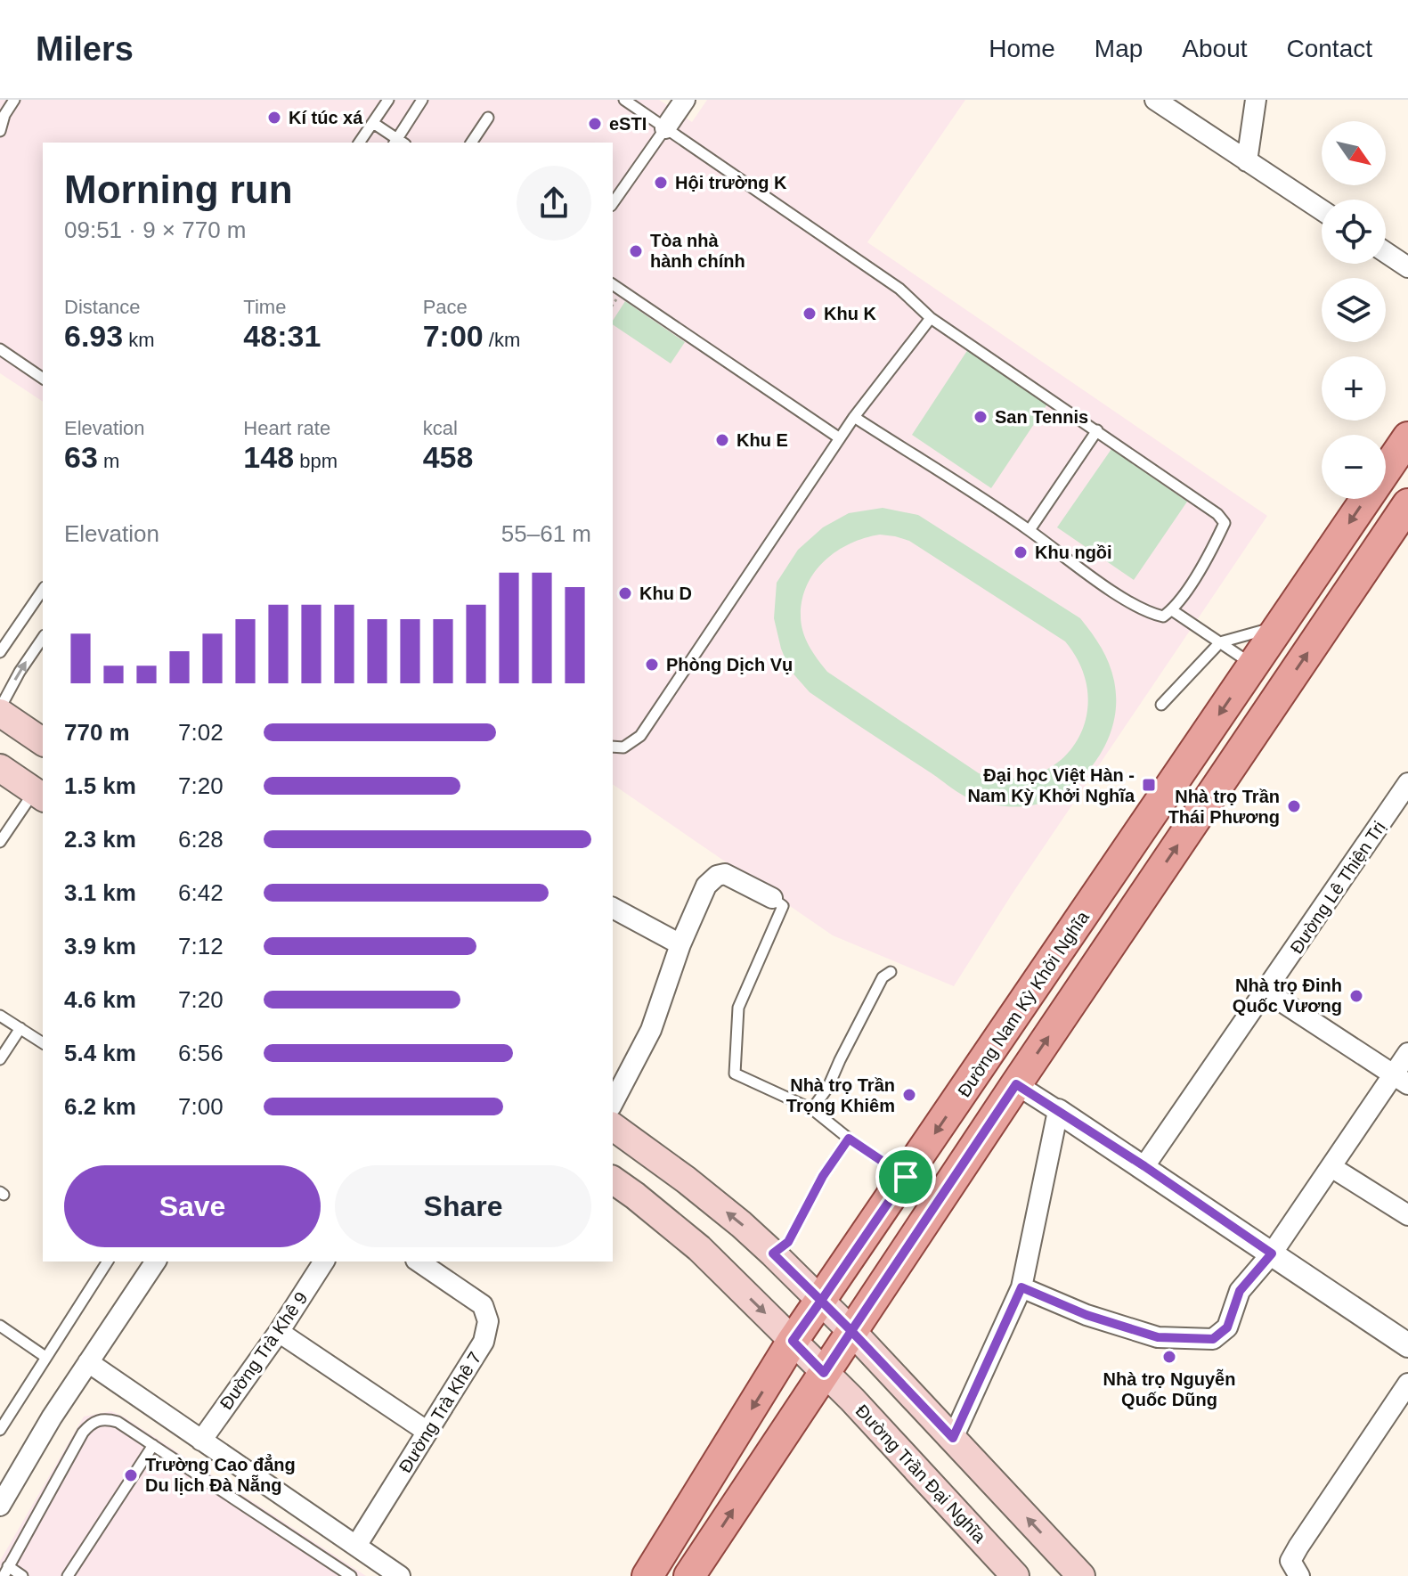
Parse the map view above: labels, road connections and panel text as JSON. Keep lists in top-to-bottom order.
{
  "streets": {
    "main road": ["Đường Nam Kỳ Khởi Nghĩa", "Đường Trần Đại Nghĩa"],
    "street": ["Đường Lê Thiện Trị", "Đường Trà Khê 9", "Đường Trà Khê 7"]
  },
  "crossings": [
    ["Đường Nam Kỳ Khởi Nghĩa", "Đường Trần Đại Nghĩa"]
  ],
  "places": {
    "other": [
      "Kí túc xá",
      "eSTI",
      "Hội trường K",
      "Tòa nhà hành chính",
      "Khu K",
      "San Tennis",
      "Khu E",
      "Khu ngồi",
      "Khu D",
      "Phòng Dịch Vụ",
      "Nhà trọ Trần Thái Phương",
      "Nhà trọ Đinh Quốc Vương",
      "Nhà trọ Trần Trọng Khiêm",
      "Nhà trọ Nguyễn Quốc Dũng",
      "Trường Cao đẳng Du lịch Đà Nẵng"
    ],
    "transit": ["Đại học Việt Hàn - Nam Kỳ Khởi Nghĩa"]
  },
  "north": "bottom right",
  "page": {
    "header": "Milers",
    "nav": [
      "Home",
      "Map",
      "About",
      "Contact"
    ],
    "map_buttons": ["+", "−"],
    "heading": ["Morning run", "09:51 · 9 × 770 m"],
    "stats": [
      ["Distance", "6.93 km"],
      ["Time", "48:31"],
      ["Pace", "7:00 /km"],
      ["Elevation", "63 m"],
      ["Heart rate", "148 bpm"],
      ["kcal", "458"]
    ],
    "chart": ["Elevation", "55–61 m"],
    "list": [
      {
        "name": "770 m",
        "note": "7:02"
      },
      {
        "name": "1.5 km",
        "note": "7:20"
      },
      {
        "name": "2.3 km",
        "note": "6:28"
      },
      {
        "name": "3.1 km",
        "note": "6:42"
      },
      {
        "name": "3.9 km",
        "note": "7:12"
      },
      {
        "name": "4.6 km",
        "note": "7:20"
      },
      {
        "name": "5.4 km",
        "note": "6:56"
      },
      {
        "name": "6.2 km",
        "note": "7:00"
      }
    ],
    "buttons": ["Save", "Share"]
  }
}
